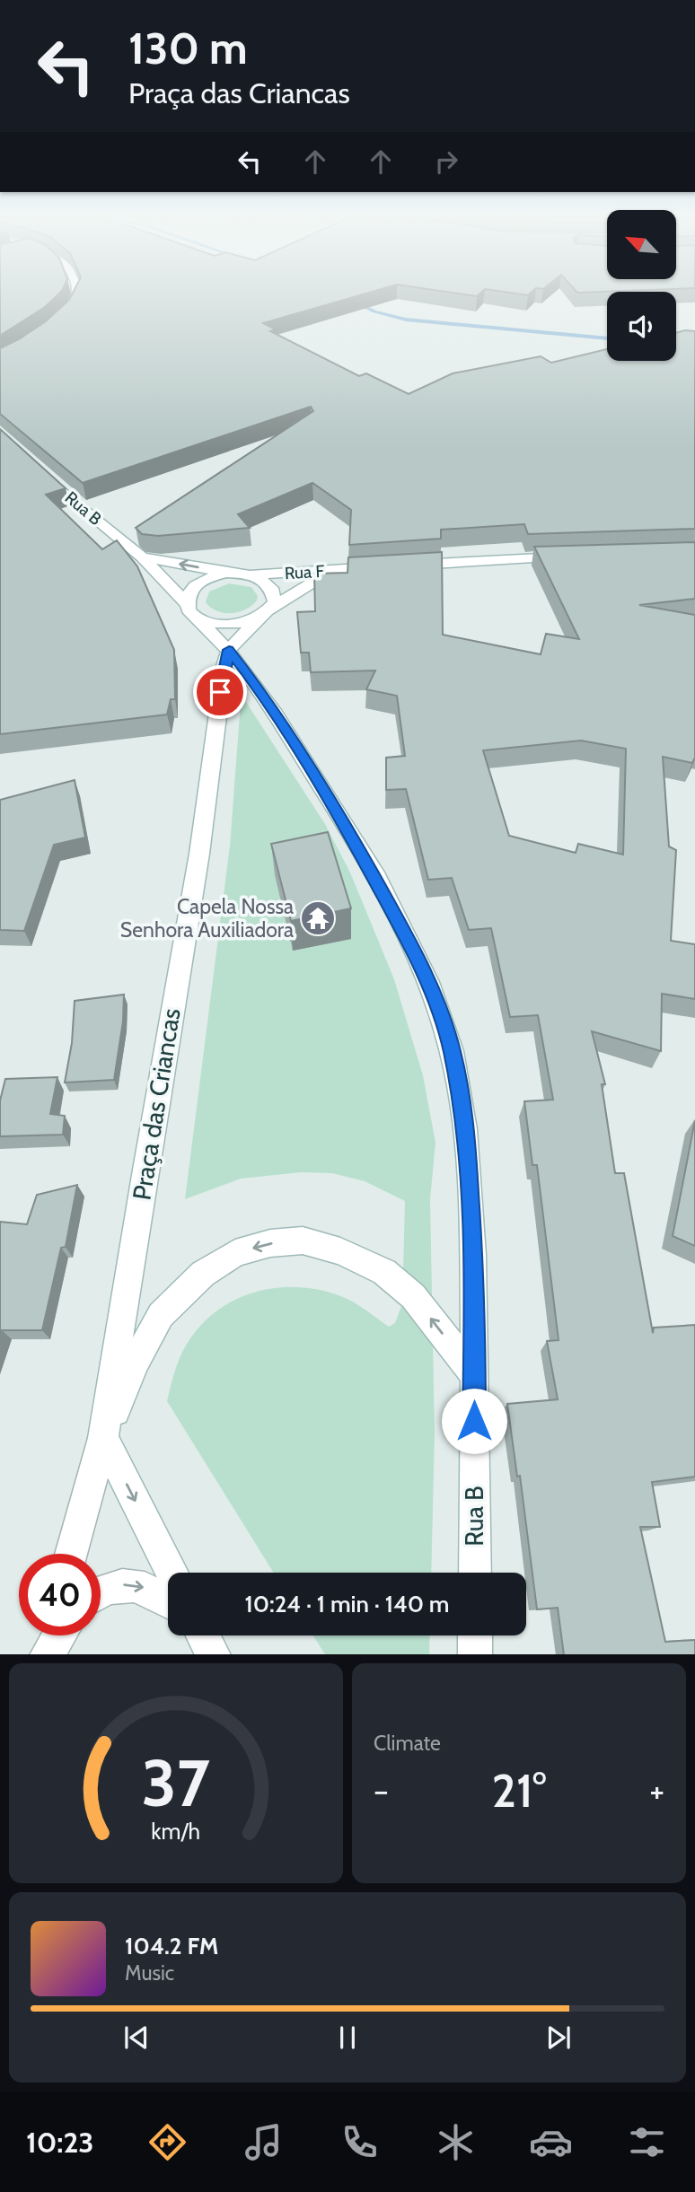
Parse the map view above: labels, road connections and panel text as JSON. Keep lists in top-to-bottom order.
{
  "streets": {
    "street": ["Rua B", "Rua F", "Praça das Criancas"]
  },
  "crossings": [
    ["Rua B", "Rua F"],
    ["Rua B", "Praça das Criancas"]
  ],
  "places": {
    "temple": ["Capela Nossa Senhora Auxiliadora"]
  },
  "north": "top left",
  "page": {
    "turn": ["130 m", "Praça das Criancas"],
    "limit": "40",
    "trip": "10:24 · 1 min · 140 m",
    "tile": "Climate",
    "heat": ["−", "21°", "+"],
    "song": ["104.2 FM", "Music"],
    "tabs": "10:23",
    "gauge": ["37", "km/h"]
  }
}
